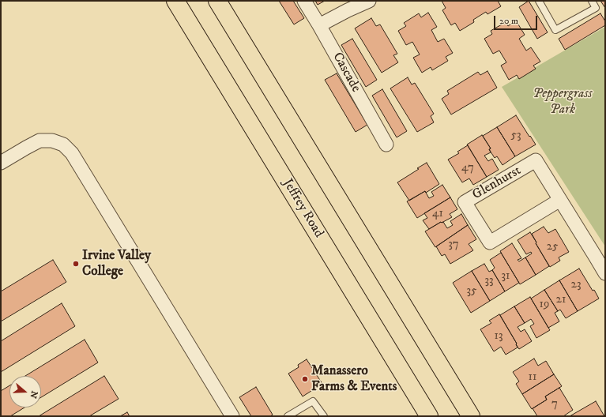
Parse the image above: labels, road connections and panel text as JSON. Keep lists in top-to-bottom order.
{
  "streets": {
    "main road": ["Jeffrey Road"],
    "street": ["Cascade", "Glenhurst"]
  },
  "parks": ["Peppergrass Park"],
  "places": ["Irvine Valley College", "Manassero Farms & Events"],
  "house_numbers": [
    "53",
    "47",
    "41",
    "37",
    "25",
    "31",
    "33",
    "23",
    "35",
    "21",
    "19",
    "13",
    "11",
    "7"
  ],
  "scale_bar": "20 m",
  "north": "right"
}
